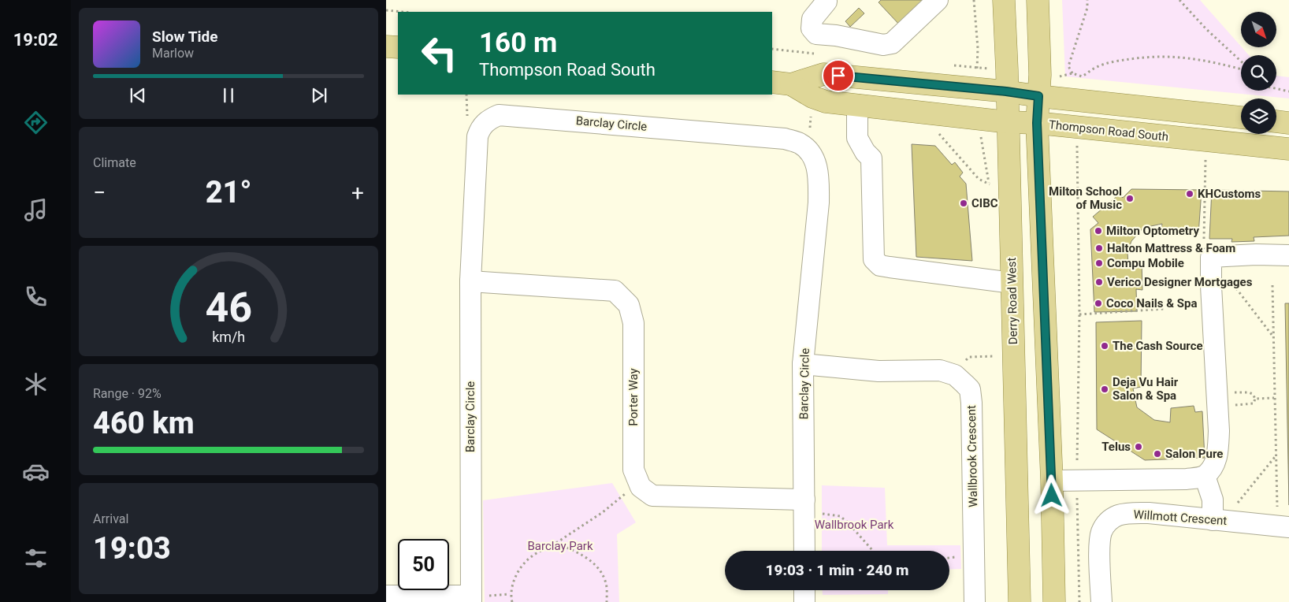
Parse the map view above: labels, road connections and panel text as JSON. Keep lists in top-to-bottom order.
{
  "streets": {
    "main road": ["Thompson Road South", "Derry Road West"],
    "street": [
      "Barclay Circle",
      "Porter Way",
      "Wallbrook Crescent",
      "Willmott Crescent"
    ]
  },
  "crossings": [
    ["Barclay Circle", "Porter Way"],
    ["Barclay Circle", "Wallbrook Crescent"],
    ["Thompson Road South", "Derry Road West"]
  ],
  "parks": ["Wallbrook Park", "Barclay Park"],
  "places": [
    "KHCustoms",
    "Milton School of Music",
    "CIBC",
    "Milton Optometry",
    "Halton Mattress & Foam",
    "Compu Mobile",
    "Verico Designer Mortgages",
    "Coco Nails & Spa",
    "The Cash Source",
    "Deja Vu Hair Salon & Spa",
    "Telus",
    "Salon Pure"
  ],
  "north": "bottom right",
  "page": {
    "tabs": "19:02",
    "turn": ["160 m", "Thompson Road South"],
    "song": ["Slow Tide", "Marlow"],
    "tile": [
      "Climate",
      ["Range · 92%", "460 km"],
      ["Arrival", "19:03"]
    ],
    "heat": ["−", "21°", "+"],
    "limit": "50",
    "trip": "19:03 · 1 min · 240 m",
    "gauge": ["46", "km/h"]
  }
}
